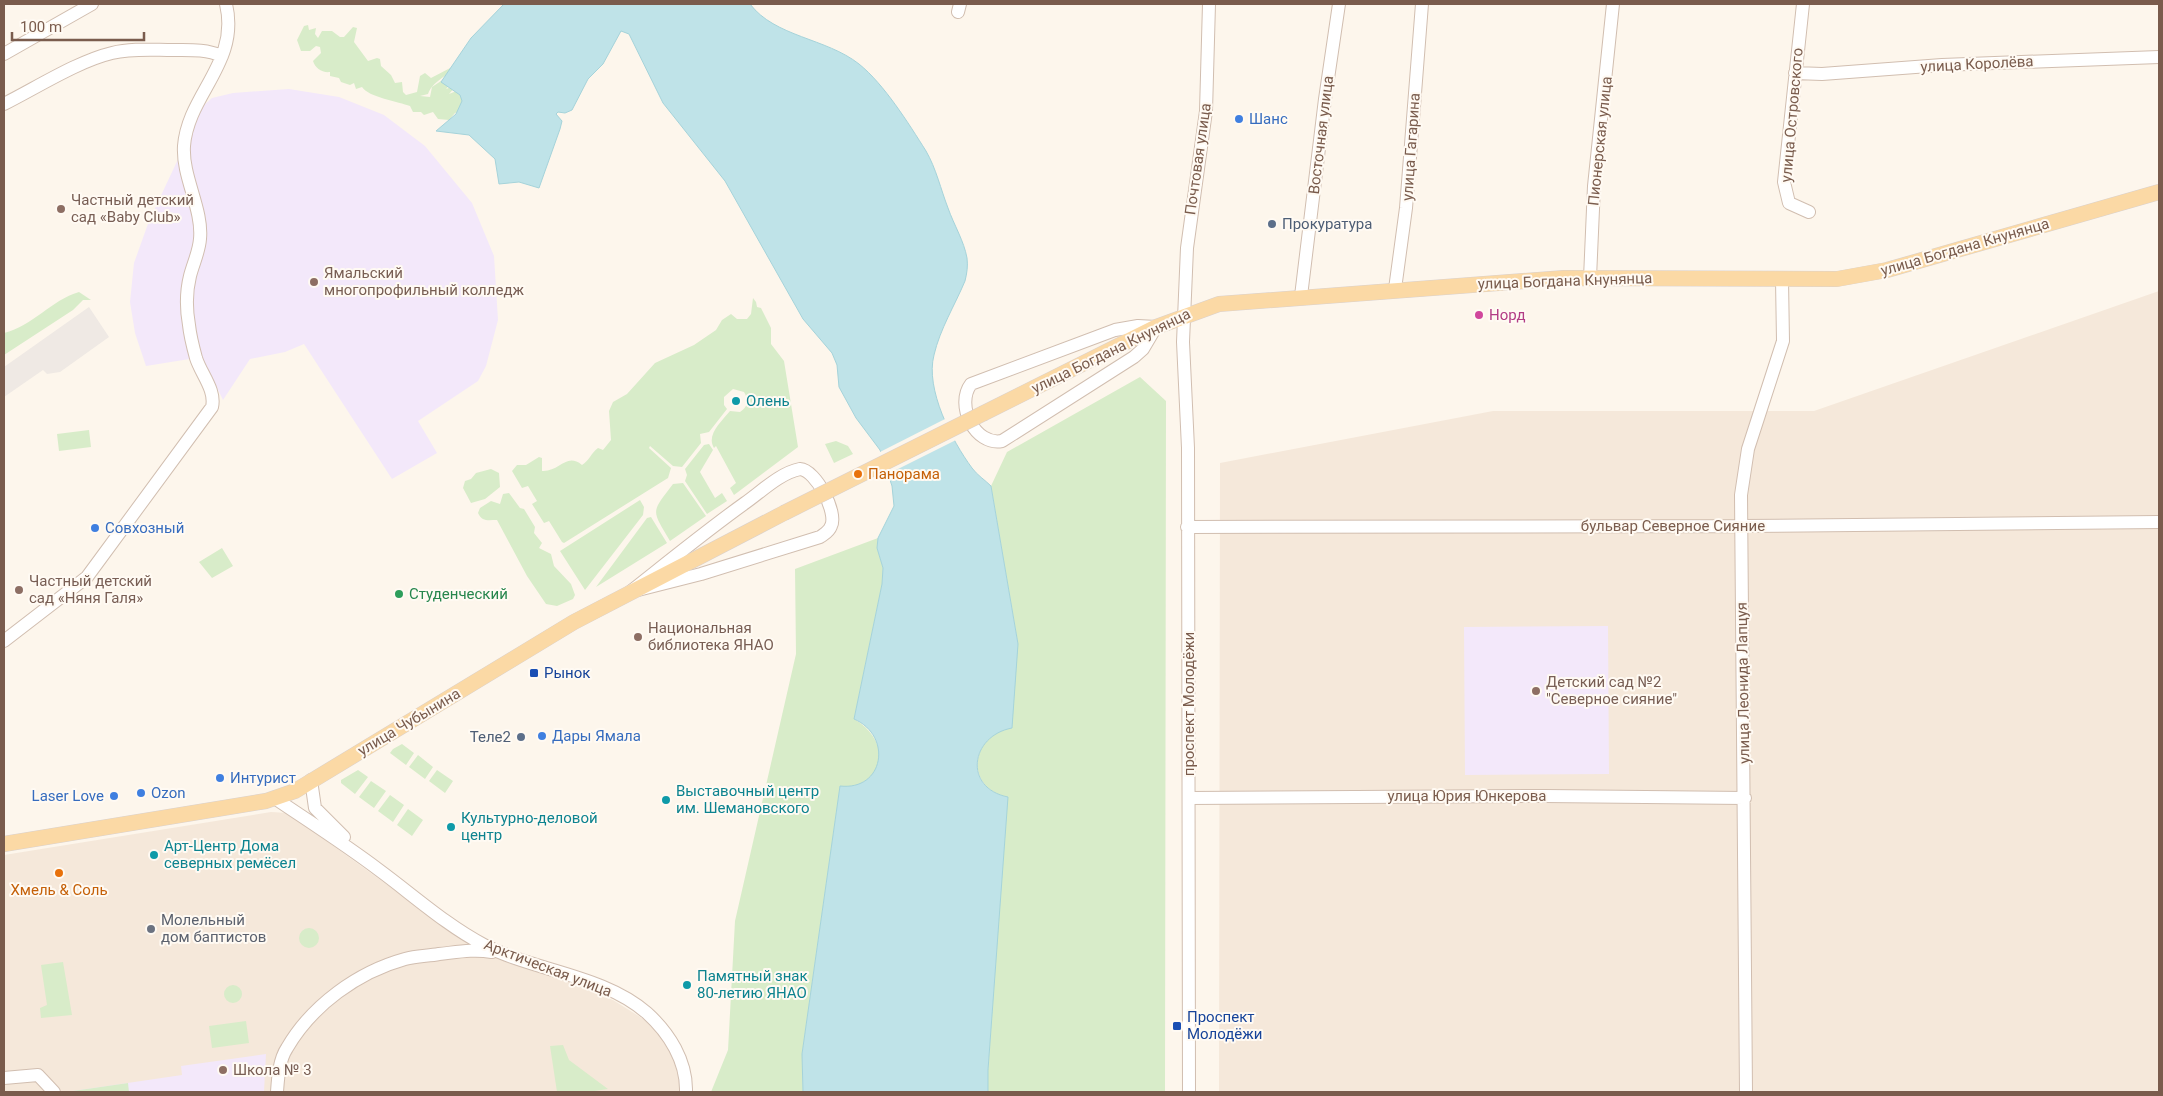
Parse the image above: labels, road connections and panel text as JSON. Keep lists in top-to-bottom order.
{
  "streets": {
    "main road": ["улица Богдана Кнунянца", "улица Чубынина"],
    "street": [
      "улица Королёва",
      "улица Островского",
      "Восточная улица",
      "Пионерская улица",
      "улица Гагарина",
      "Почтовая улица",
      "бульвар Северное Сияние",
      "улица Леонида Лапцуя",
      "проспект Молодёжи",
      "улица Юрия Юнкерова",
      "Арктическая улица"
    ]
  },
  "crossings": [
    ["улица Королёва", "улица Островского"],
    ["Восточная улица", "улица Богдана Кнунянца"],
    ["Пионерская улица", "улица Богдана Кнунянца"],
    ["улица Гагарина", "улица Богдана Кнунянца"],
    ["Почтовая улица", "улица Богдана Кнунянца"],
    ["Почтовая улица", "проспект Молодёжи"],
    ["улица Богдана Кнунянца", "улица Леонида Лапцуя"],
    ["улица Богдана Кнунянца", "проспект Молодёжи"],
    ["улица Богдана Кнунянца", "улица Чубынина"],
    ["бульвар Северное Сияние", "улица Леонида Лапцуя"],
    ["бульвар Северное Сияние", "проспект Молодёжи"],
    ["улица Леонида Лапцуя", "улица Юрия Юнкерова"],
    ["проспект Молодёжи", "улица Юрия Юнкерова"],
    ["улица Чубынина", "Арктическая улица"]
  ],
  "places": {
    "other": [
      "Шанс",
      "Частный детский сад «Baby Club»",
      "Прокуратура",
      "Ямальский многопрофильный колледж",
      "Норд",
      "Олень",
      "Панорама",
      "Совхозный",
      "Частный детский сад «Няня Галя»",
      "Студенческий",
      "Национальная библиотека ЯНАО",
      "Детский сад №2 \"Северное сияние\"",
      "Дары Ямала",
      "Теле2",
      "Интурист",
      "Ozon",
      "Laser Love",
      "Выставочный центр им. Шемановского",
      "Культурно-деловой центр",
      "Арт-Центр Дома северных ремёсел",
      "Хмель & Соль",
      "Молельный дом баптистов",
      "Памятный знак 80-летию ЯНАО",
      "Школа № 3"
    ],
    "transit": ["Рынок", "Проспект Молодёжи"]
  },
  "scale_bar": "100 m"
}
